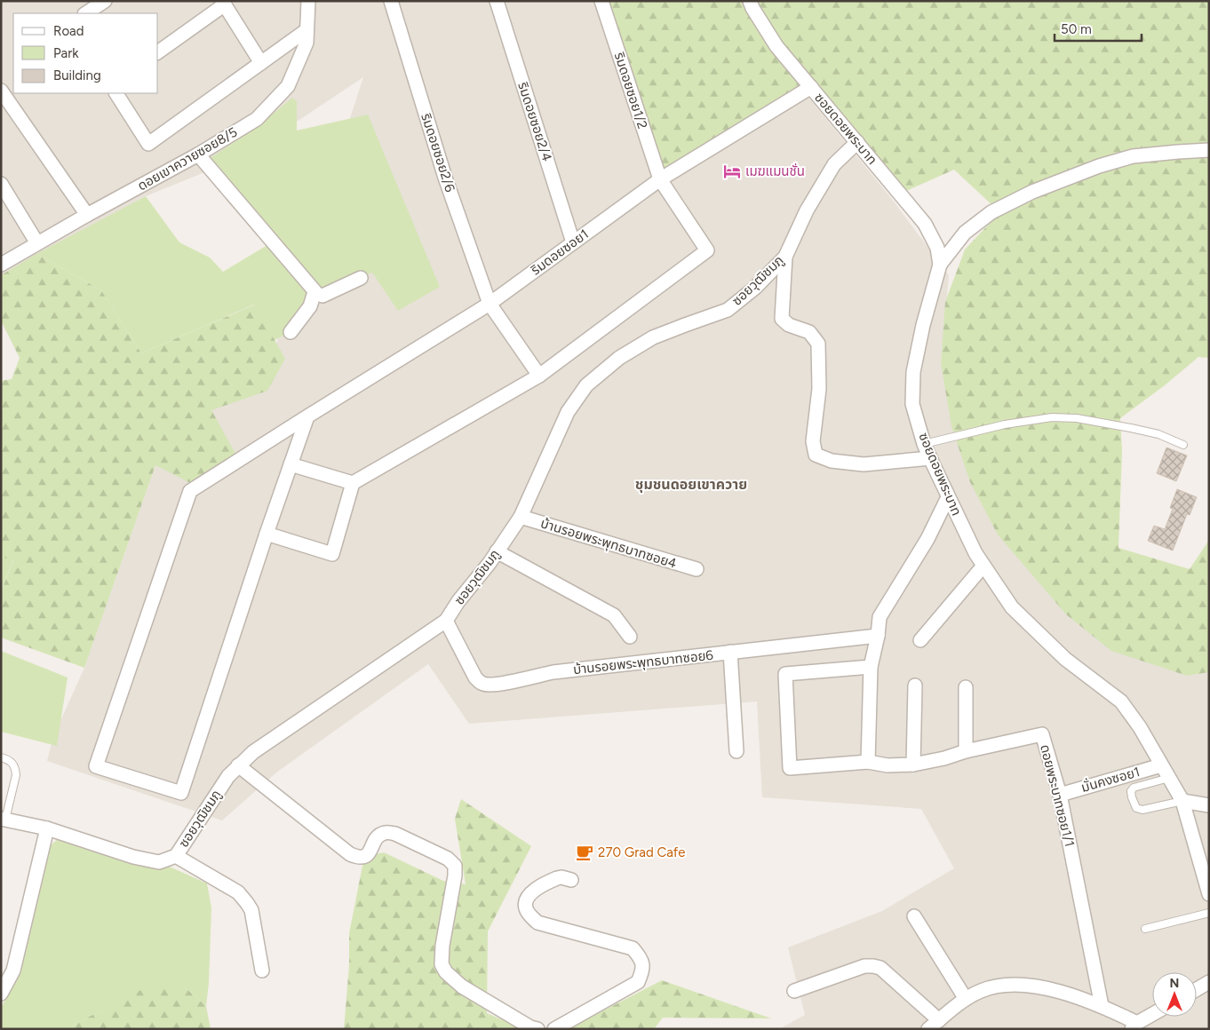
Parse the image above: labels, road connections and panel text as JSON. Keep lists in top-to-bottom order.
{
  "streets": {
    "street": [
      "ริมดอยซอย1/2",
      "ริมดอยซอย2/4",
      "ซอยดอยพระบาท",
      "ริมดอยซอย2/6",
      "ดอยเขาควายซอย8/5",
      "ริมดอยซอย1",
      "ซอยวุฒิชมภู",
      "บ้านรอยพระพุทธบาทซอย4",
      "บ้านรอยพระพุทธบาทซอย6",
      "มั่นคงซอย1",
      "ดอยพระบาทซอย1/1"
    ]
  },
  "crossings": [
    ["ริมดอยซอย1/2", "ริมดอยซอย2/6"],
    ["ริมดอยซอย1/2", "ริมดอยซอย1"],
    ["ริมดอยซอย2/4", "ริมดอยซอย1"],
    ["ซอยดอยพระบาท", "ริมดอยซอย1"],
    ["ซอยดอยพระบาท", "ซอยวุฒิชมภู"],
    ["ซอยดอยพระบาท", "มั่นคงซอย1"],
    ["ริมดอยซอย2/6", "ริมดอยซอย1"],
    ["ซอยวุฒิชมภู", "บ้านรอยพระพุทธบาทซอย4"],
    ["ซอยวุฒิชมภู", "บ้านรอยพระพุทธบาทซอย6"],
    ["มั่นคงซอย1", "ดอยพระบาทซอย1/1"]
  ],
  "districts": ["ชุมชนดอยเขาควาย"],
  "places": {
    "hotel": ["เมฆแมนชั่น"],
    "cafe": ["270 Grad Cafe"]
  },
  "legend": ["Road", "Park", "Building"],
  "scale_bar": "50 m",
  "north": "top"
}
